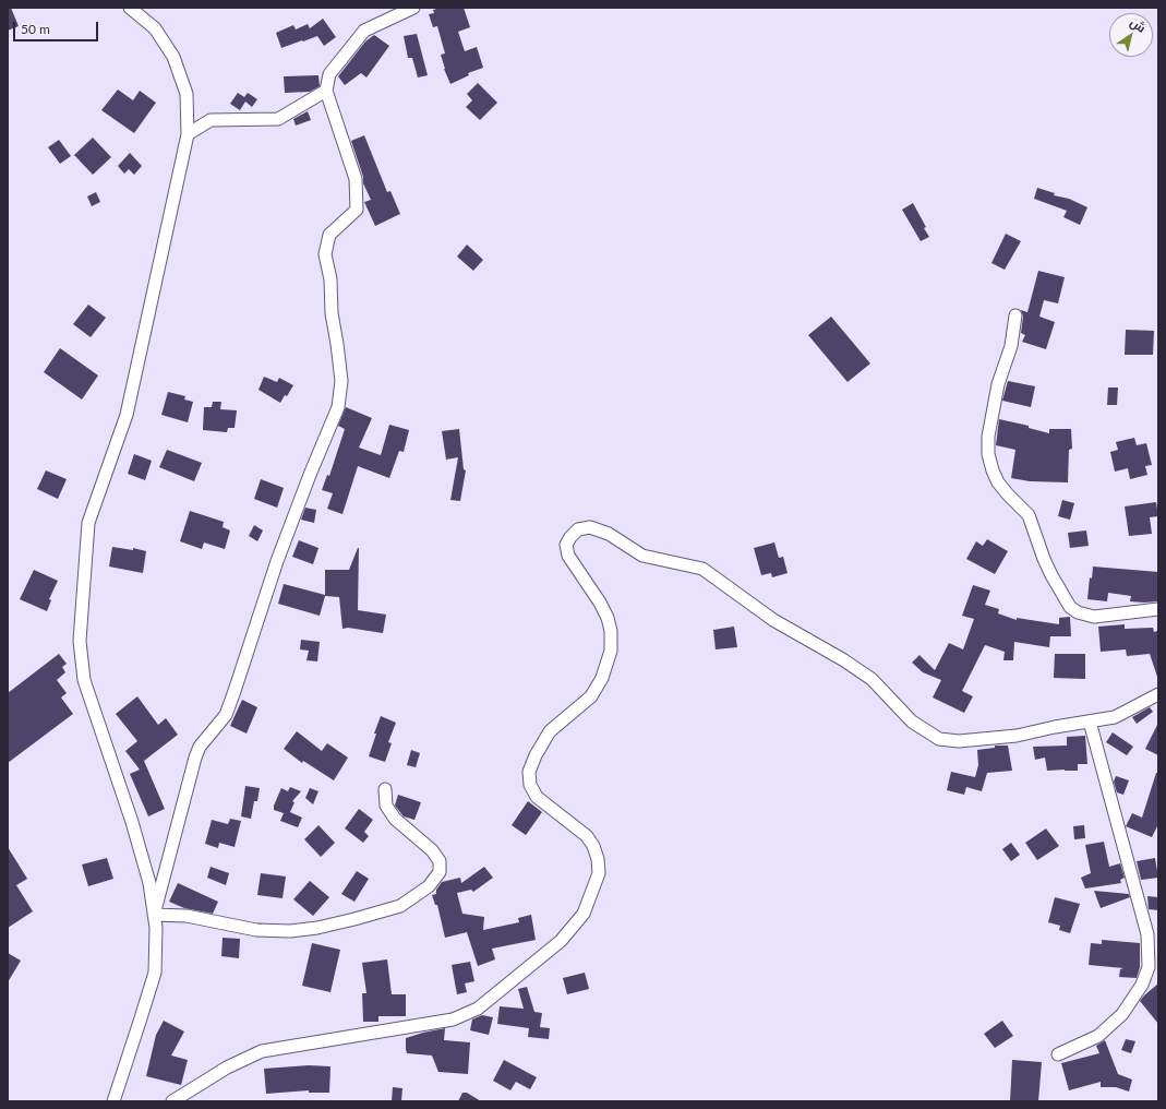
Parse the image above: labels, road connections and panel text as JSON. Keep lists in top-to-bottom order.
{
  "scale_bar": "50 m",
  "north": "top right"
}
